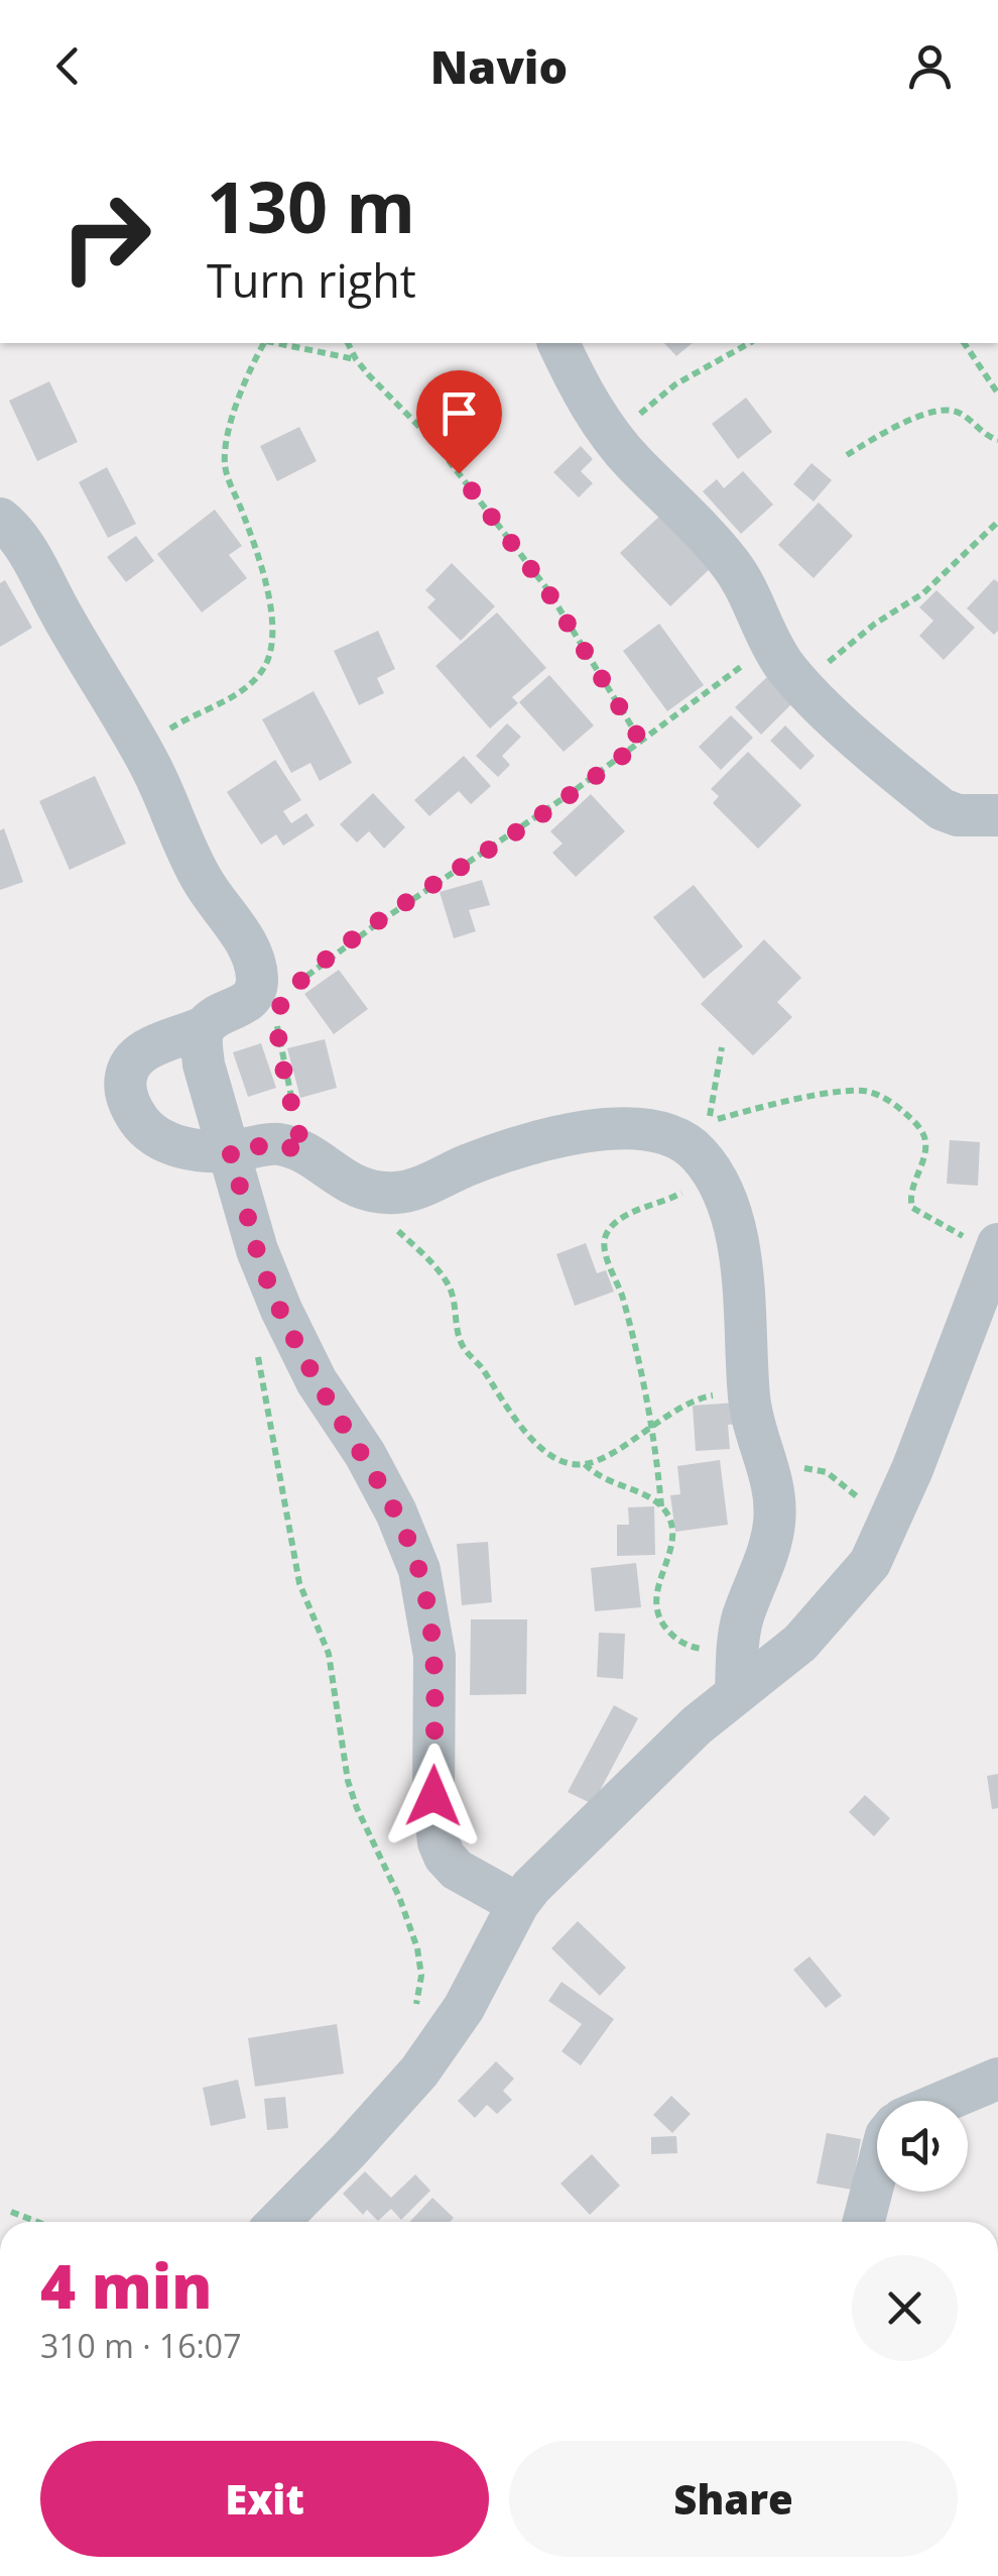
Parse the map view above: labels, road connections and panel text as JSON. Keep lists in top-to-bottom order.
{
  "page": {
    "header": "Navio",
    "turn": ["130 m", "Turn right"],
    "heading": ["4 min", "310 m · 16:07"],
    "buttons": ["Exit", "Share"]
  }
}
